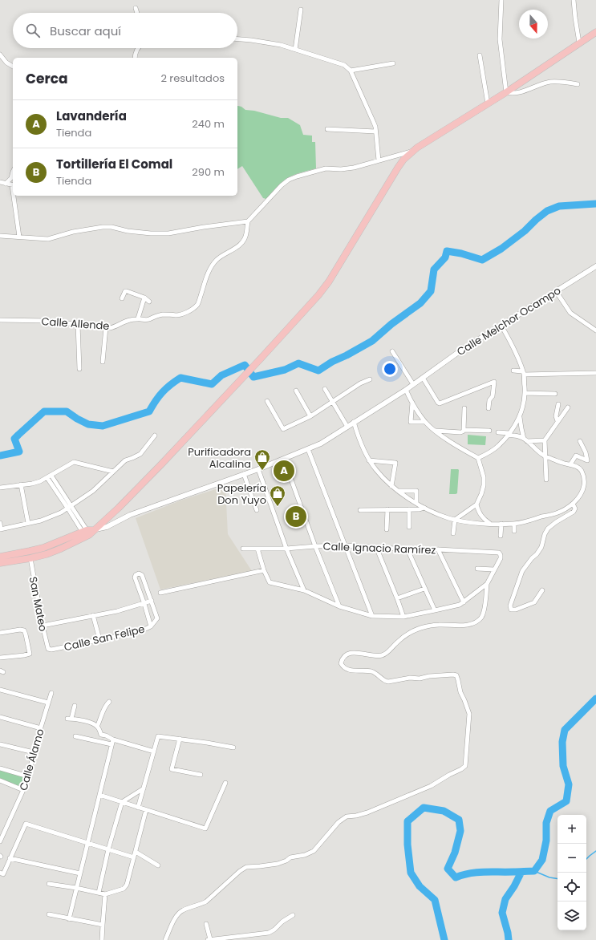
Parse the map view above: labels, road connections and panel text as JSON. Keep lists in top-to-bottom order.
{
  "streets": {
    "street": [
      "Calle Melchor Ocampo",
      "Calle Allende",
      "Calle Ignacio Ramírez",
      "San Mateo",
      "Calle San Felipe",
      "Calle Álamo"
    ]
  },
  "crossings": [
    ["San Mateo", "Calle San Felipe"]
  ],
  "places": {
    "shop": ["Purificadora Alcalina", "Papelería Don Yuyo"]
  },
  "north": "bottom",
  "page": {
    "search": "Buscar aquí",
    "heading": ["Cerca", "2 resultados"],
    "list": [
      {
        "mark": "A",
        "name": "Lavandería",
        "note": "Tienda",
        "value": "240 m"
      },
      {
        "mark": "B",
        "name": "Tortillería El Comal",
        "note": "Tienda",
        "value": "290 m"
      }
    ],
    "pins": ["A", "B"],
    "map_buttons": ["+", "−"]
  }
}
